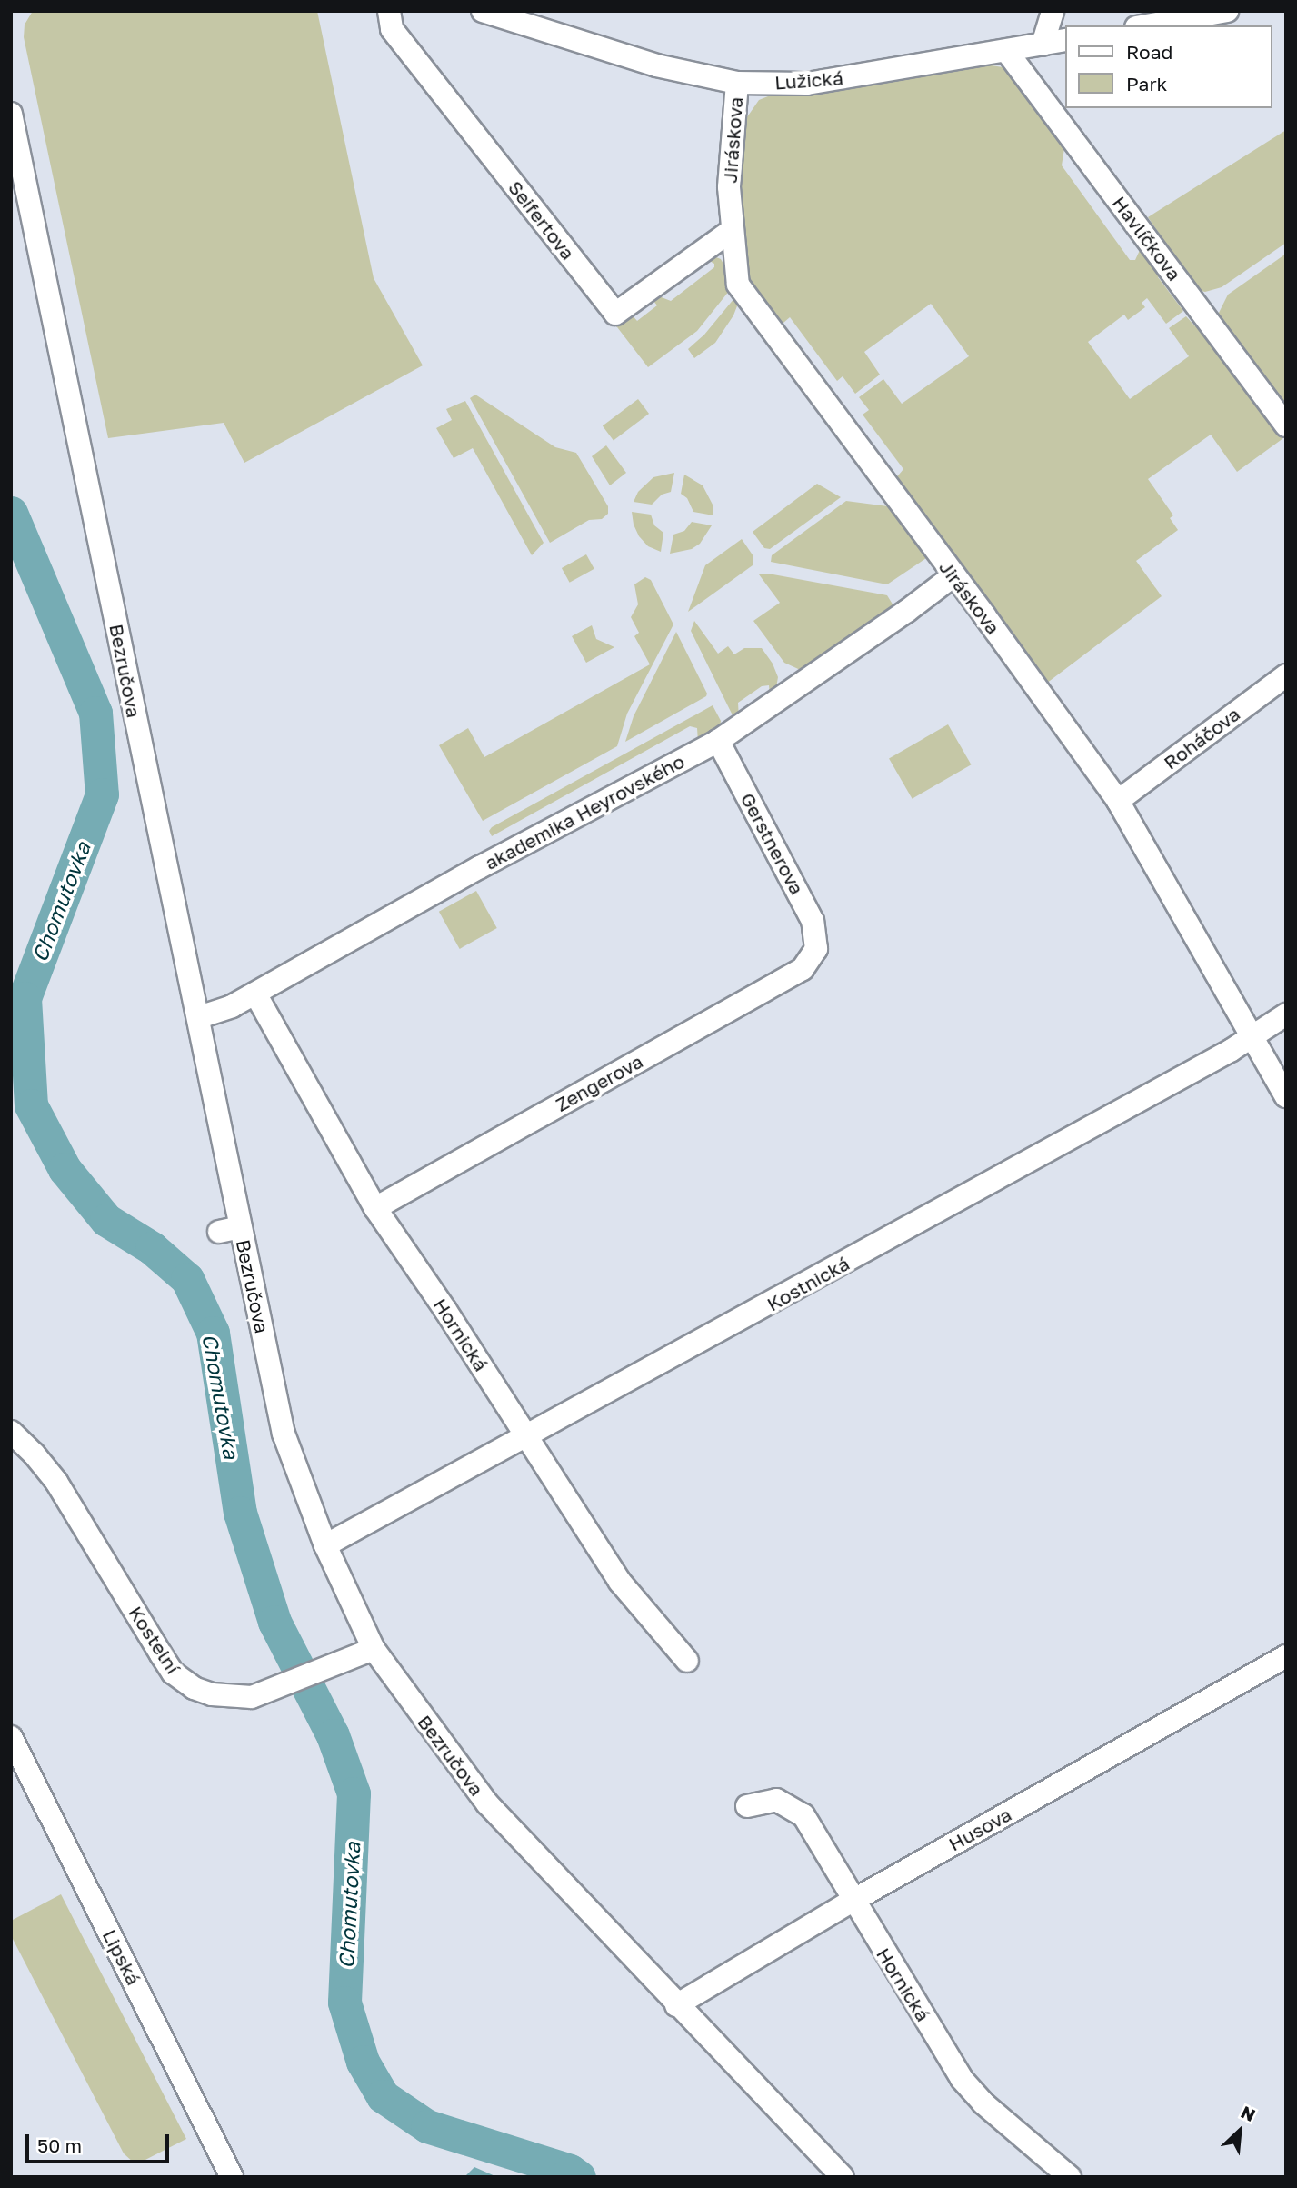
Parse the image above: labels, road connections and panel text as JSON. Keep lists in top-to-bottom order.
{
  "streets": {
    "street": [
      "Lužická",
      "Jiráskova",
      "Seifertova",
      "Havlíčkova",
      "Bezručova",
      "Roháčova",
      "akademika Heyrovského",
      "Gerstnerova",
      "Zengerova",
      "Kostnická",
      "Hornická",
      "Kostelní",
      "Husova",
      "Lipská"
    ]
  },
  "crossings": [
    ["Lužická", "Jiráskova"],
    ["Lužická", "Havlíčkova"],
    ["Jiráskova", "Seifertova"],
    ["Jiráskova", "Roháčova"],
    ["Jiráskova", "akademika Heyrovského"],
    ["Jiráskova", "Kostnická"],
    ["Bezručova", "akademika Heyrovského"],
    ["Bezručova", "Kostnická"],
    ["Bezručova", "Kostelní"],
    ["Bezručova", "Husova"],
    ["akademika Heyrovského", "Gerstnerova"],
    ["akademika Heyrovského", "Hornická"],
    ["Gerstnerova", "Zengerova"],
    ["Zengerova", "Hornická"],
    ["Kostnická", "Hornická"],
    ["Hornická", "Husova"]
  ],
  "water": ["Chomutovka"],
  "legend": ["Road", "Park"],
  "scale_bar": "50 m",
  "north": "top right"
}
